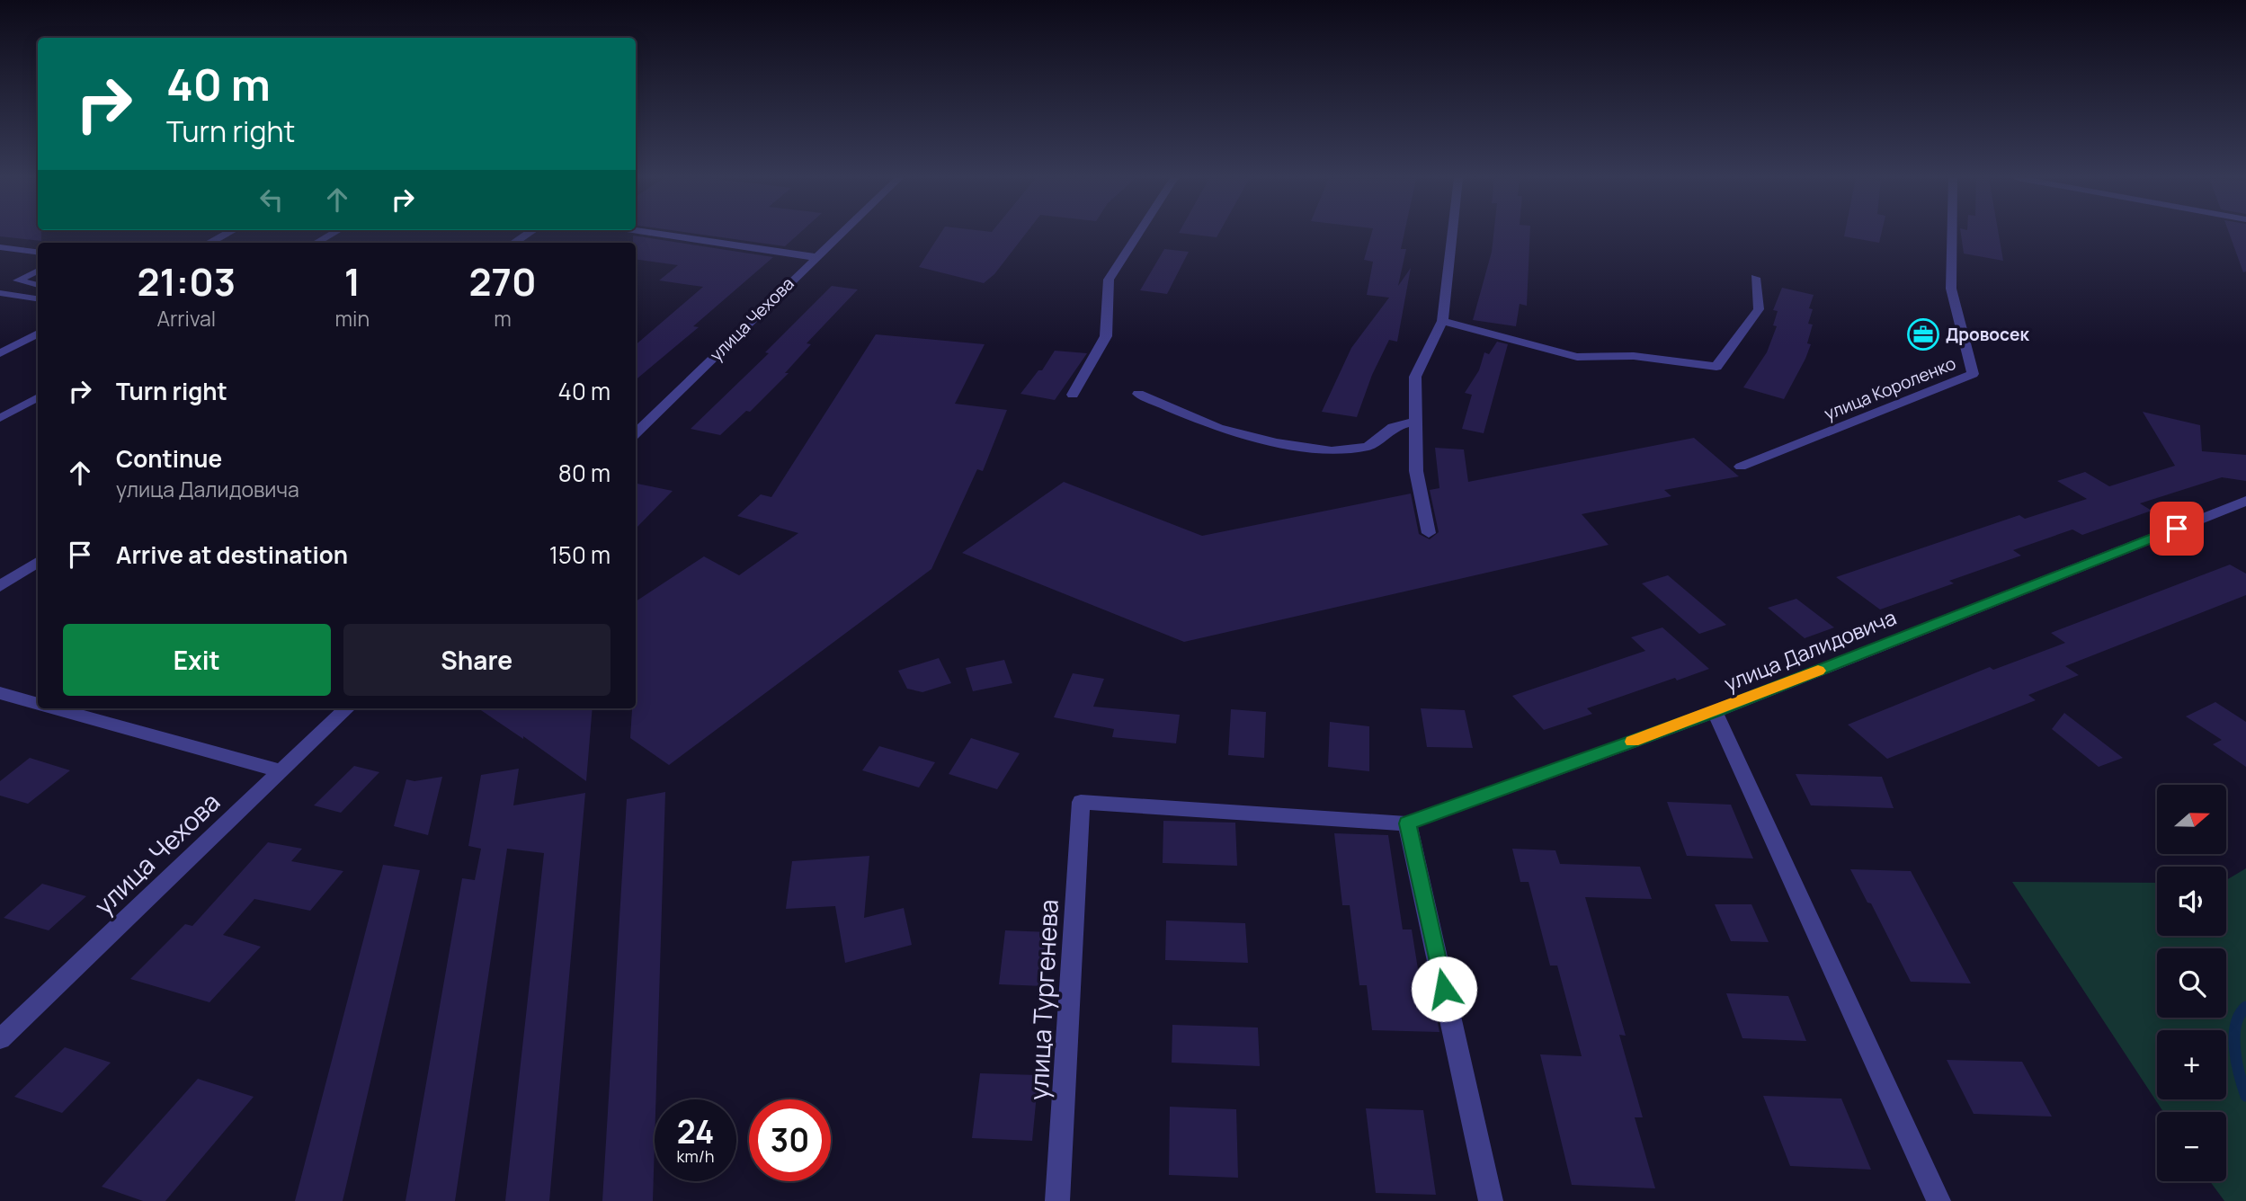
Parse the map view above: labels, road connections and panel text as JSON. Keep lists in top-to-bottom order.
{
  "streets": {
    "street": [
      "улица Чехова",
      "улица Короленко",
      "улица Далидовича",
      "улица Тургенева"
    ]
  },
  "places": {
    "office": ["Дровосек"]
  },
  "north": "right",
  "page": {
    "turn": ["40 m", "Turn right"],
    "eta": [
      "21:03",
      "Arrival",
      "1",
      "min",
      "270",
      "m"
    ],
    "list": [
      {
        "name": "Turn right",
        "value": "40 m"
      },
      {
        "name": "Continue",
        "note": "улица Далидовича",
        "value": "80 m"
      },
      {
        "name": "Arrive at destination",
        "value": "150 m"
      }
    ],
    "buttons": ["Exit", "Share"],
    "map_buttons": ["+", "−"],
    "speed": "24 km/h",
    "limit": "30"
  }
}
